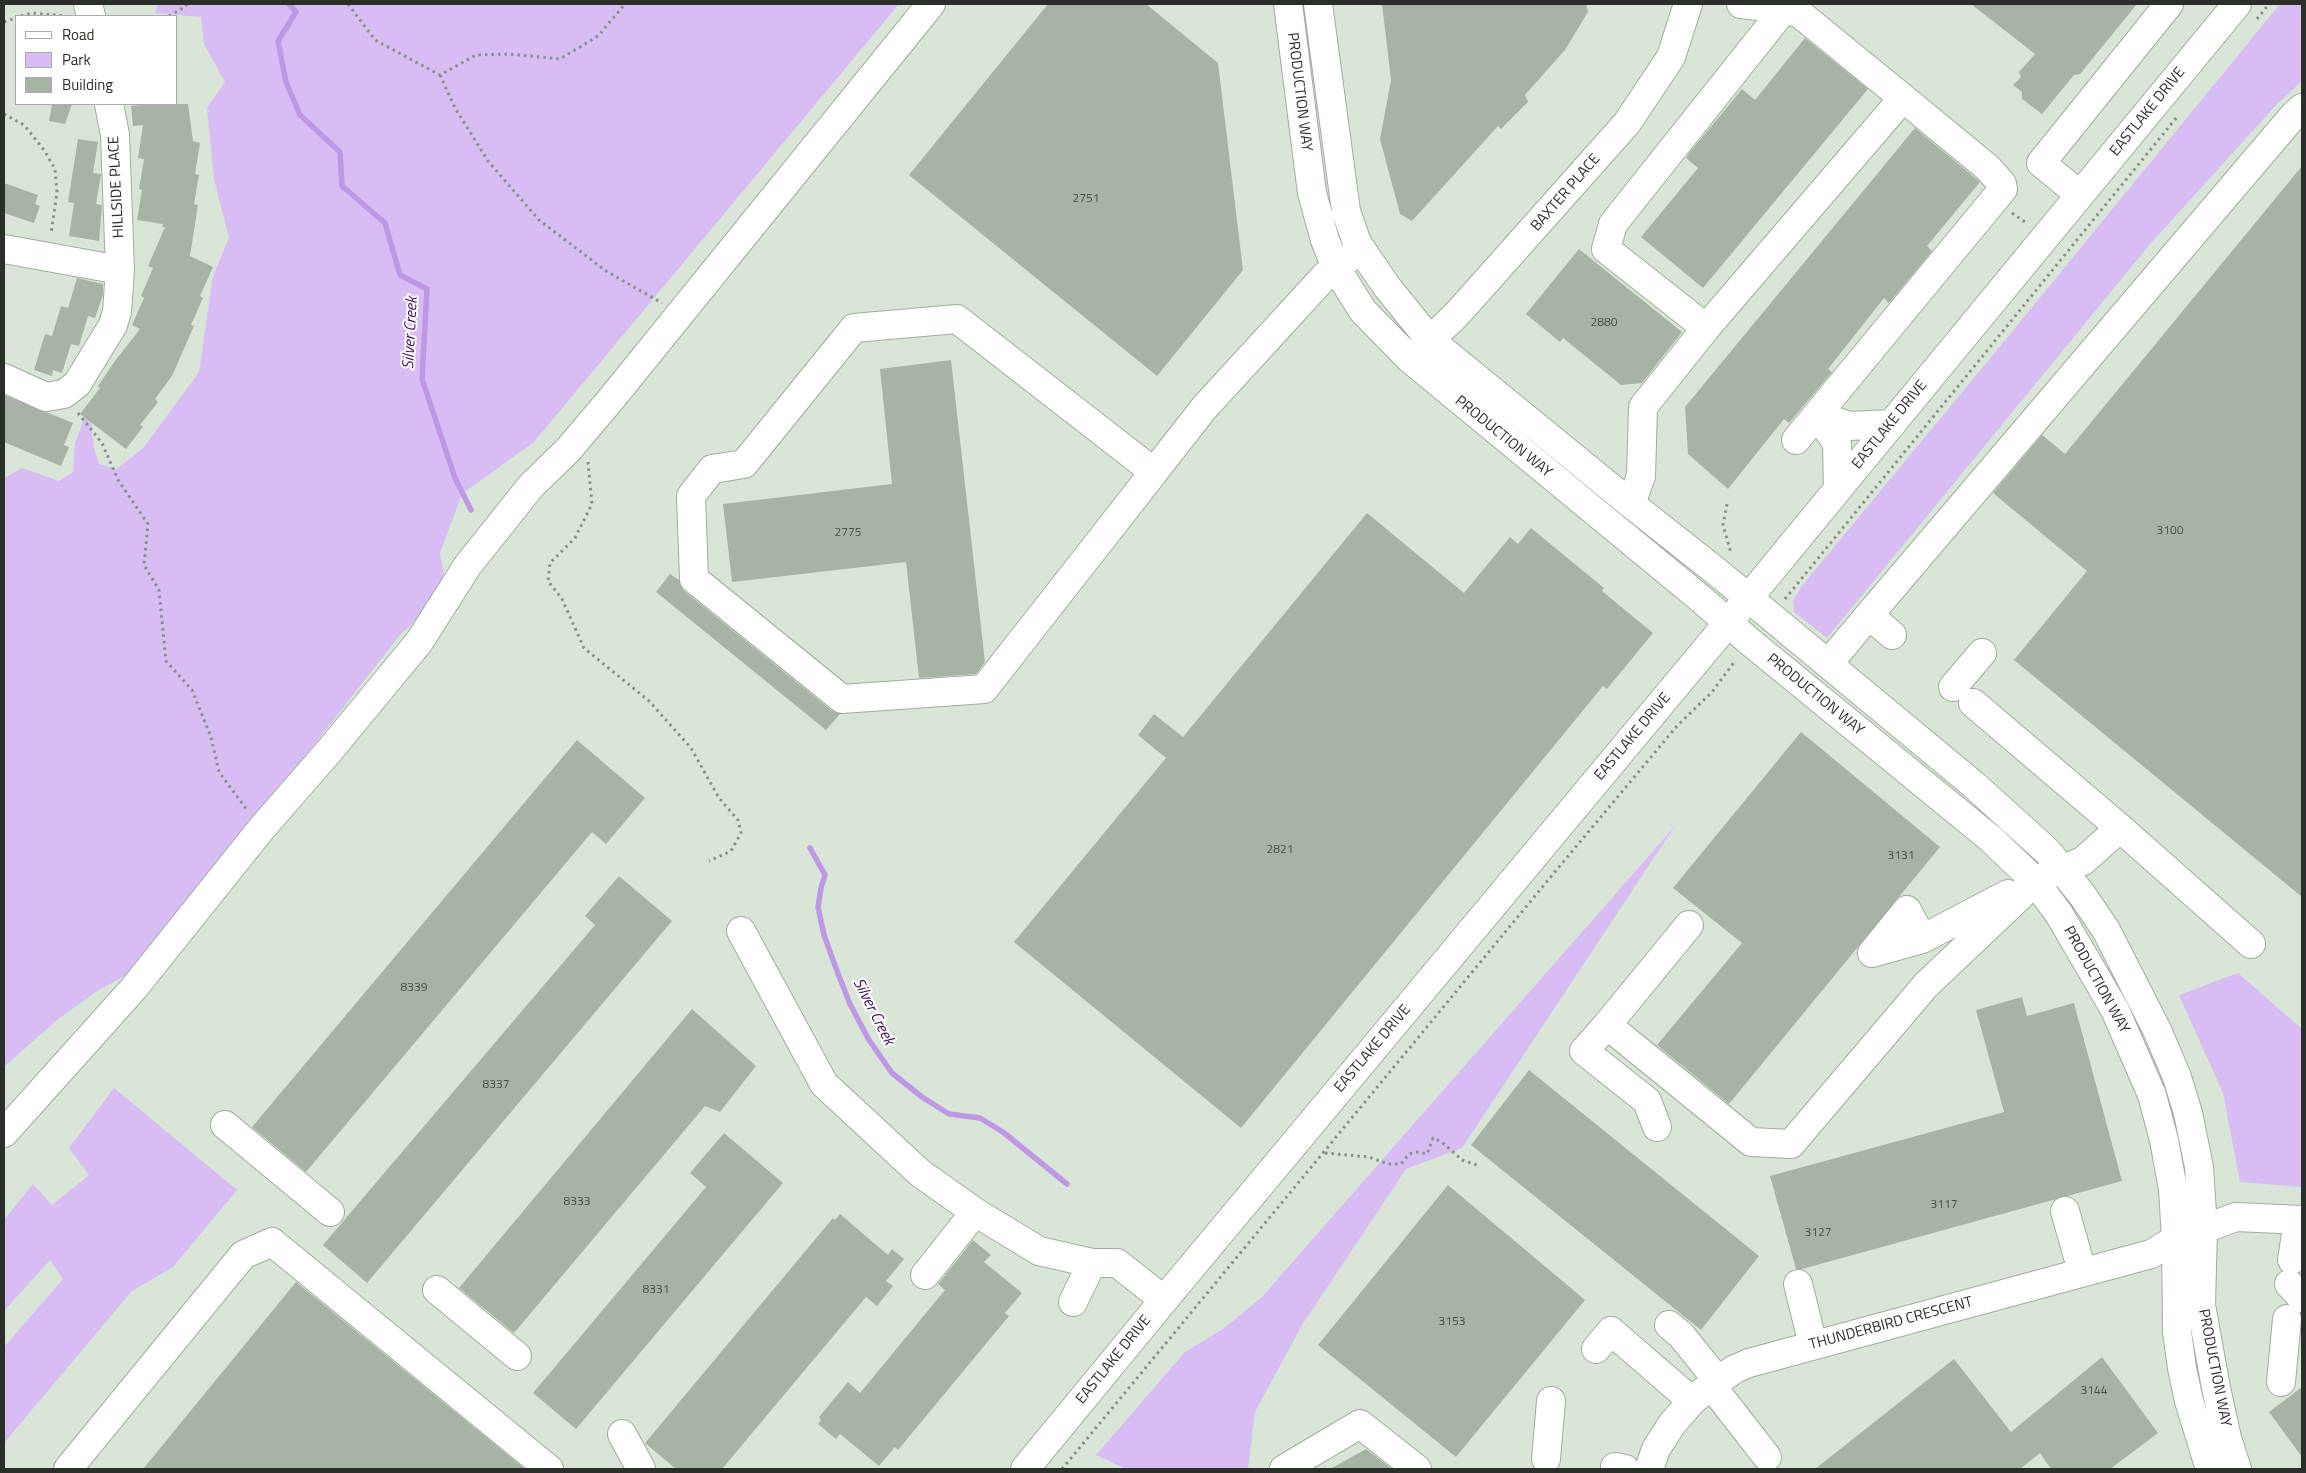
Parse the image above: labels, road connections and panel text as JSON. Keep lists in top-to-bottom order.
{
  "streets": {
    "street": [
      "PRODUCTION WAY",
      "EASTLAKE DRIVE",
      "HILLSIDE PLACE",
      "BAXTER PLACE",
      "THUNDERBIRD CRESCENT"
    ]
  },
  "crossings": [
    ["PRODUCTION WAY", "EASTLAKE DRIVE"],
    ["PRODUCTION WAY", "BAXTER PLACE"],
    ["PRODUCTION WAY", "THUNDERBIRD CRESCENT"]
  ],
  "water": ["Silver Creek"],
  "house_numbers": [
    "2751",
    "2880",
    "3100",
    "2775",
    "2821",
    "3131",
    "8339",
    "8337",
    "8333",
    "3117",
    "3127",
    "8331",
    "3153",
    "3144"
  ],
  "legend": ["Road", "Park", "Building"]
}
